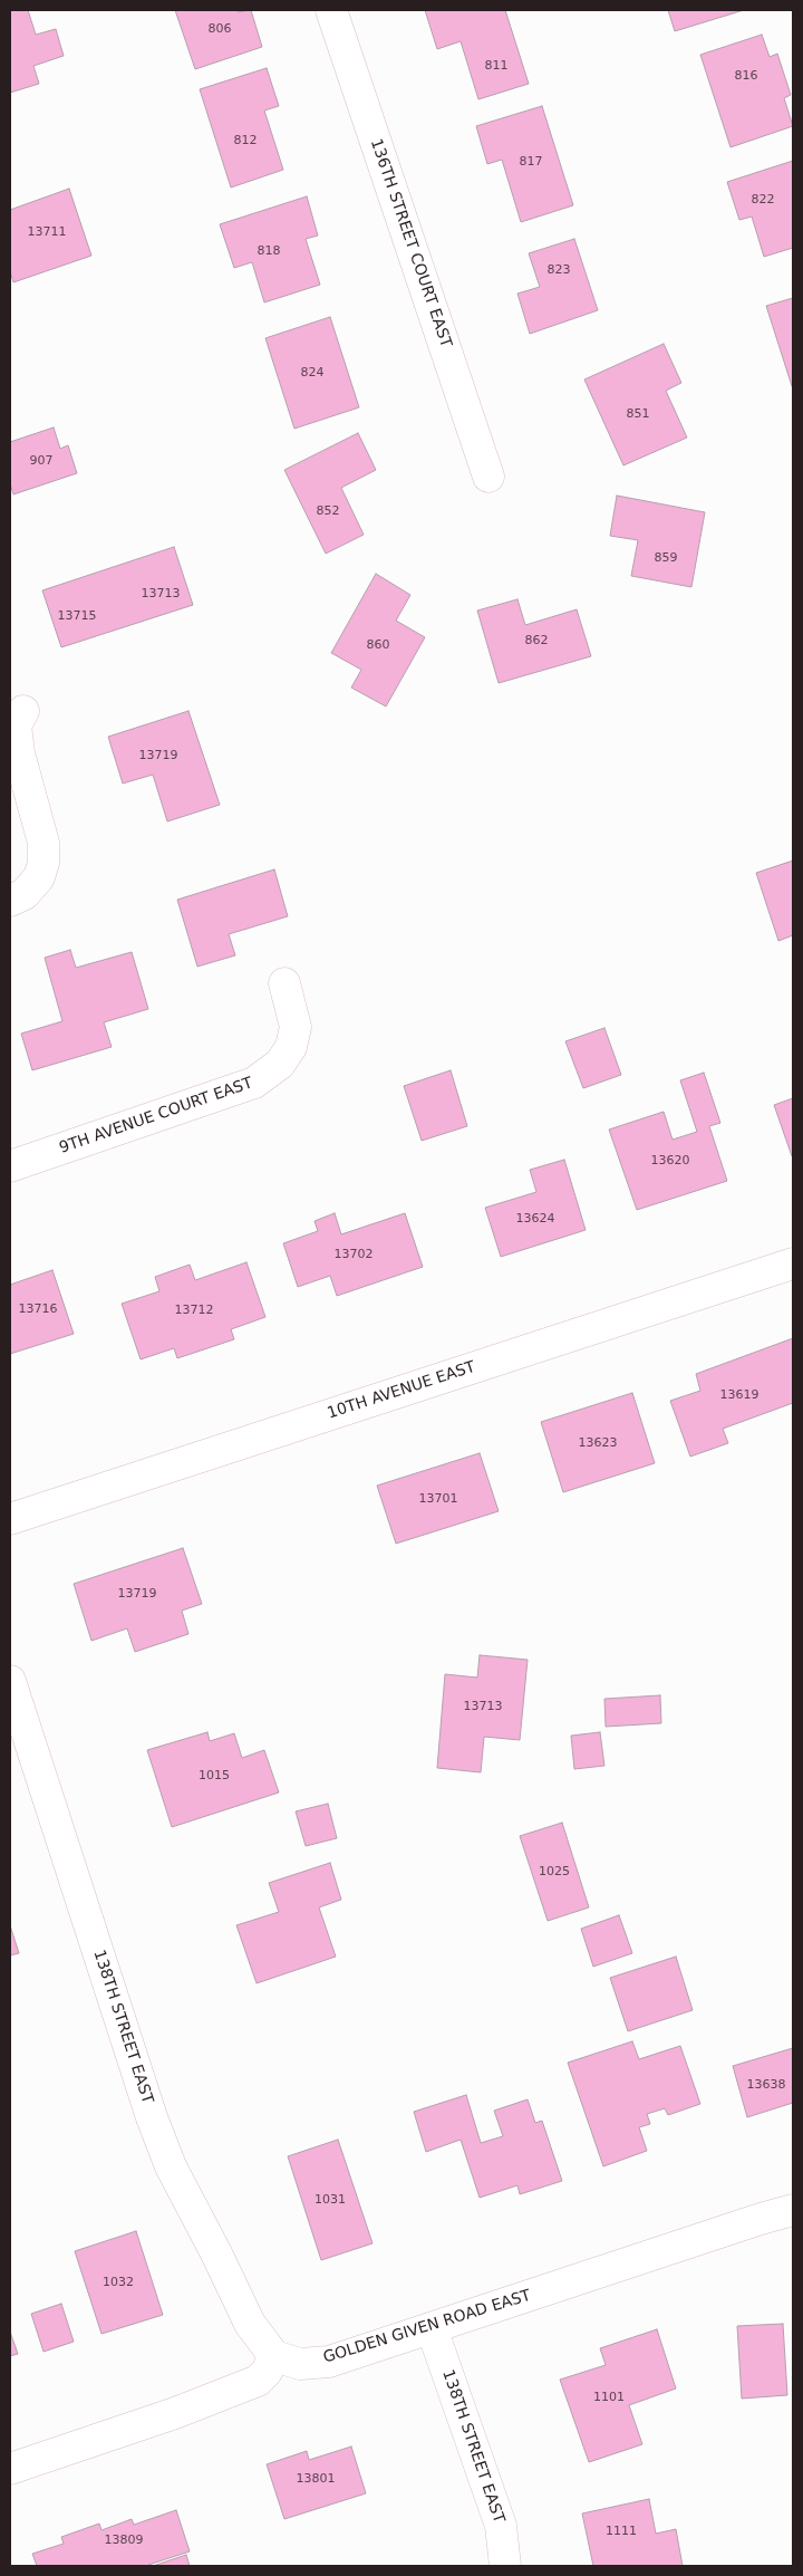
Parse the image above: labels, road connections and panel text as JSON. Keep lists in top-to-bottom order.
{
  "streets": {
    "street": [
      "136TH STREET COURT EAST",
      "9TH AVENUE COURT EAST",
      "10TH AVENUE EAST",
      "138TH STREET EAST",
      "GOLDEN GIVEN ROAD EAST"
    ]
  },
  "crossings": [
    ["138TH STREET EAST", "GOLDEN GIVEN ROAD EAST"]
  ],
  "house_numbers": [
    "806",
    "811",
    "816",
    "812",
    "817",
    "822",
    "13711",
    "818",
    "823",
    "824",
    "851",
    "907",
    "852",
    "859",
    "13713",
    "13715",
    "862",
    "860",
    "13719",
    "13620",
    "13624",
    "13702",
    "13716",
    "13712",
    "13619",
    "13623",
    "13701",
    "13719",
    "13713",
    "1015",
    "1025",
    "13638",
    "1031",
    "1032",
    "1101",
    "13801",
    "1111",
    "13809"
  ]
}
